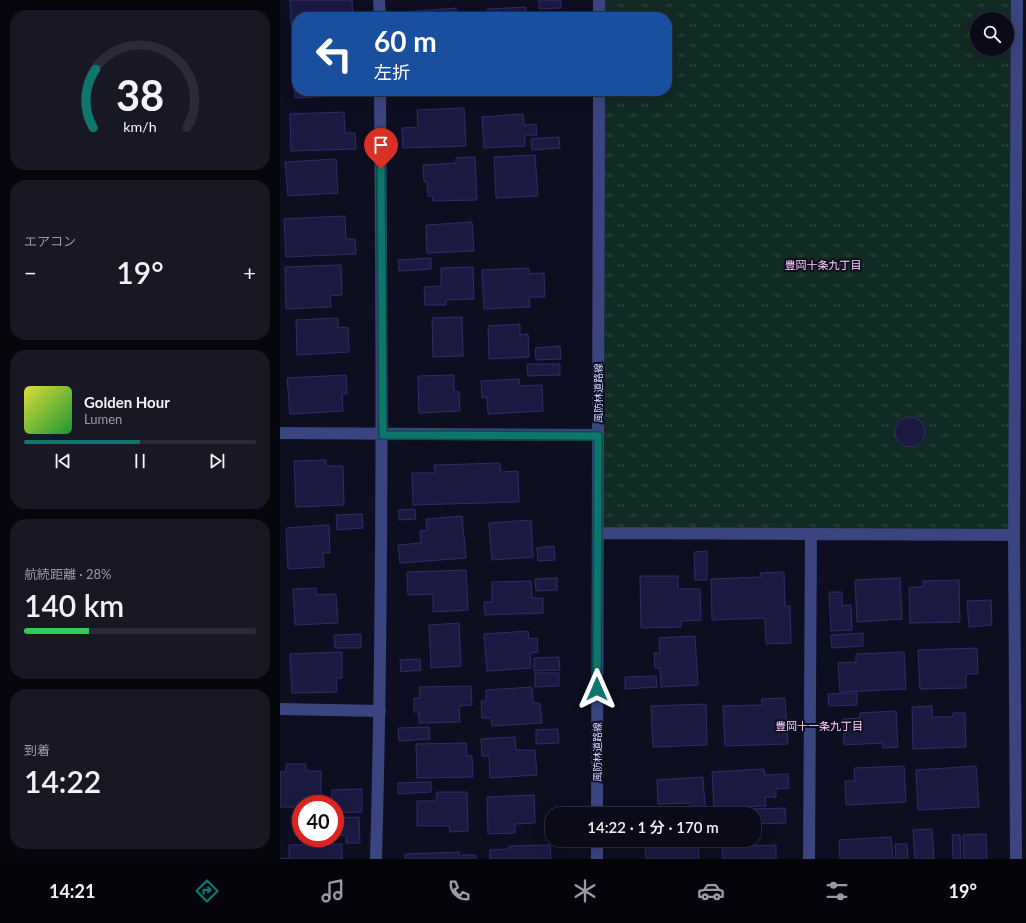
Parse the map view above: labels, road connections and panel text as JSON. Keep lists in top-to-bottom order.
{
  "streets": {
    "street": ["風防林道路線"]
  },
  "districts": ["豊岡十条九丁目", "豊岡十一条九丁目"],
  "page": {
    "turn": ["60 m", "左折"],
    "tile": [
      "エアコン",
      ["航続距離 · 28%", "140 km"],
      ["到着", "14:22"]
    ],
    "heat": ["−", "19°", "+"],
    "song": ["Golden Hour", "Lumen"],
    "limit": "40",
    "trip": "14:22 · 1 分 · 170 m",
    "tabs": ["14:21", "19°"],
    "gauge": ["38", "km/h"]
  }
}
